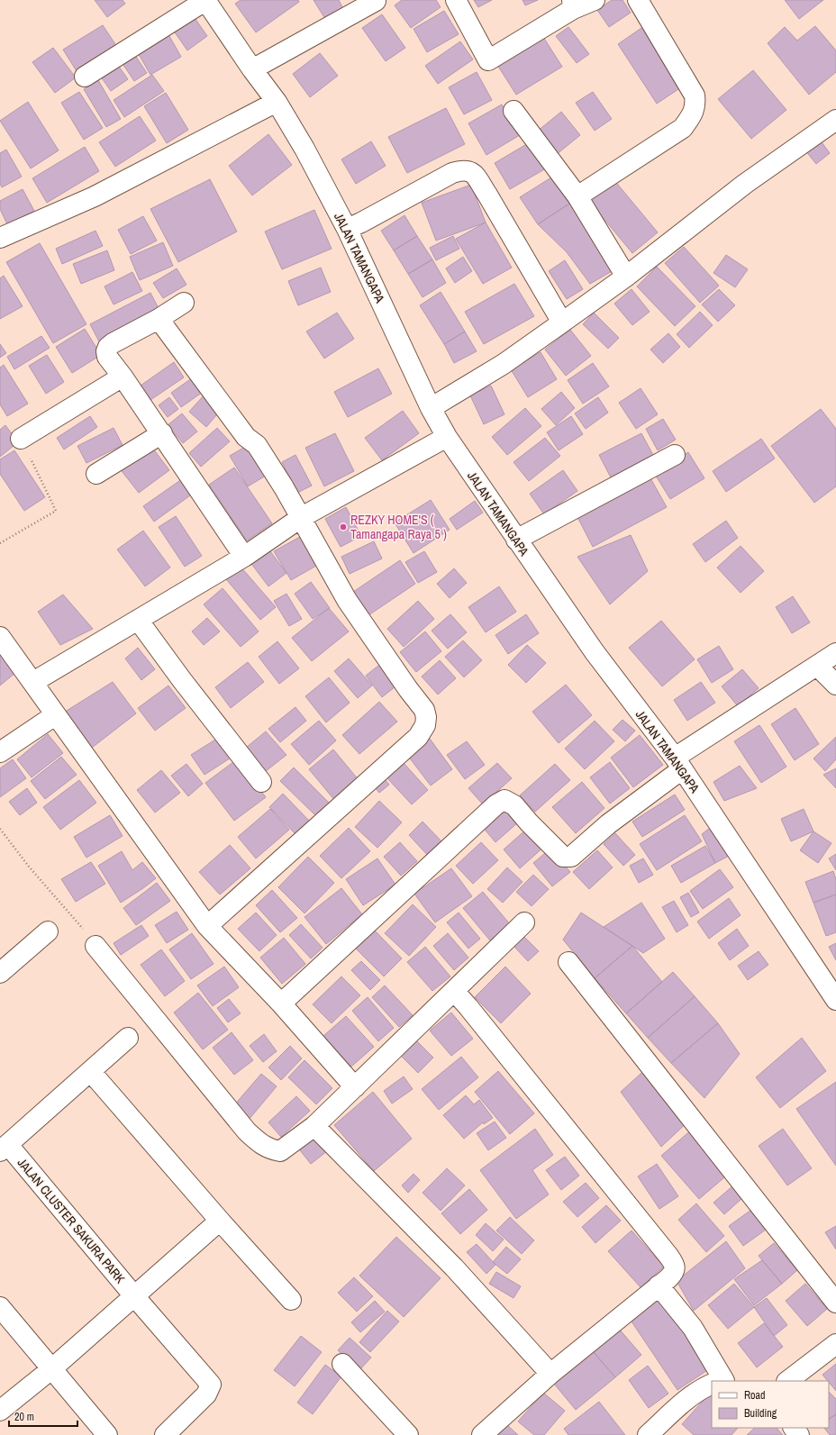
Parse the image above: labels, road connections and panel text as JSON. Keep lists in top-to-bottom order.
{
  "streets": {
    "street": ["JALAN TAMANGAPA", "JALAN CLUSTER SAKURA PARK"]
  },
  "places": ["REZKY HOME'S ( Tamangapa Raya 5 )"],
  "legend": ["Road", "Building"],
  "scale_bar": "20 m"
}
